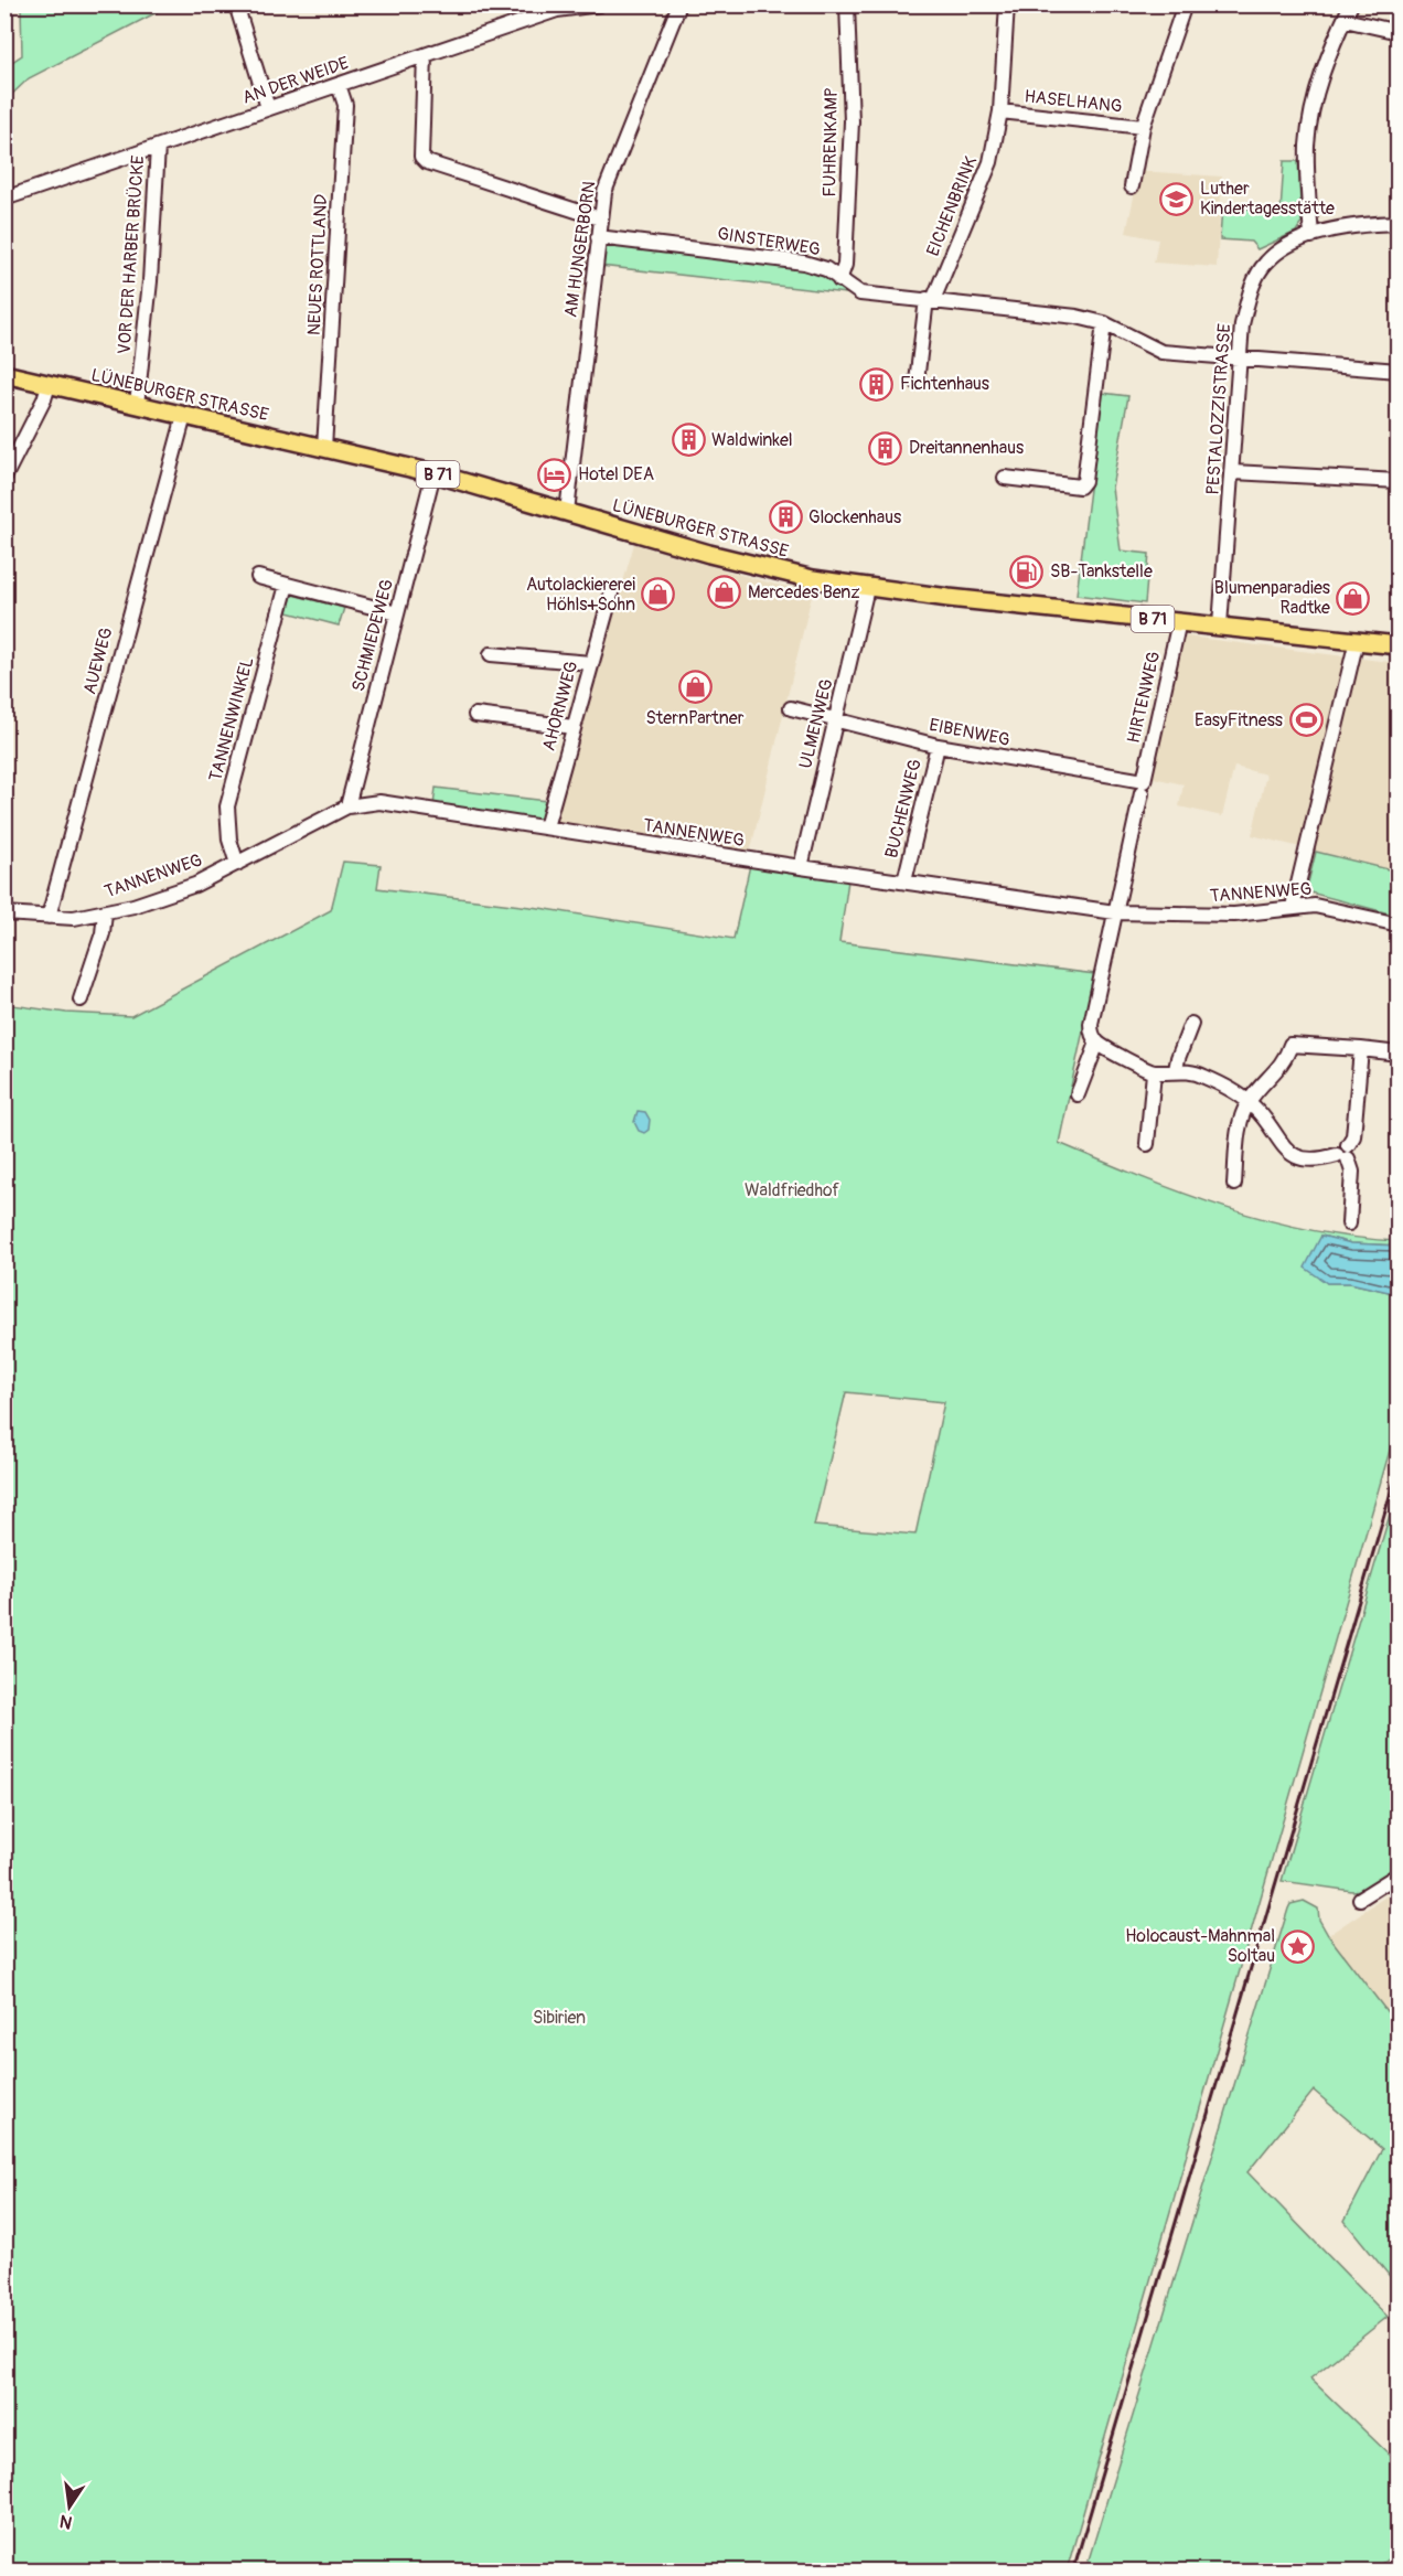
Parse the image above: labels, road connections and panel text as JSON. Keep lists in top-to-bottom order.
{
  "streets": {
    "main road": ["LÜNEBURGER STRASSE", "B 71"],
    "street": [
      "AN DER WEIDE",
      "HASELHANG",
      "FUHRENKAMP",
      "EICHENBRINK",
      "GINSTERWEG",
      "AM HUNGERBORN",
      "VOR DER HARBER BRÜCKE",
      "NEUES ROTTLAND",
      "PESTALOZZISTRASSE",
      "SCHMIEDEWEG",
      "AUEWEG",
      "HIRTENWEG",
      "AHORNWEG",
      "TANNENWINKEL",
      "ULMENWEG",
      "EIBENWEG",
      "BUCHENWEG",
      "TANNENWEG"
    ]
  },
  "crossings": [
    ["AN DER WEIDE", "VOR DER HARBER BRÜCKE"],
    ["AN DER WEIDE", "NEUES ROTTLAND"],
    ["HASELHANG", "EICHENBRINK"],
    ["FUHRENKAMP", "GINSTERWEG"],
    ["EICHENBRINK", "GINSTERWEG"],
    ["GINSTERWEG", "AM HUNGERBORN"],
    ["GINSTERWEG", "PESTALOZZISTRASSE"],
    ["AM HUNGERBORN", "LÜNEBURGER STRASSE"],
    ["VOR DER HARBER BRÜCKE", "LÜNEBURGER STRASSE"],
    ["NEUES ROTTLAND", "LÜNEBURGER STRASSE"],
    ["LÜNEBURGER STRASSE", "PESTALOZZISTRASSE"],
    ["LÜNEBURGER STRASSE", "SCHMIEDEWEG"],
    ["LÜNEBURGER STRASSE", "AUEWEG"],
    ["LÜNEBURGER STRASSE", "HIRTENWEG"],
    ["LÜNEBURGER STRASSE", "ULMENWEG"],
    ["SCHMIEDEWEG", "TANNENWEG"],
    ["AUEWEG", "TANNENWEG"],
    ["HIRTENWEG", "EIBENWEG"],
    ["HIRTENWEG", "TANNENWEG"],
    ["AHORNWEG", "TANNENWEG"],
    ["TANNENWINKEL", "TANNENWEG"],
    ["ULMENWEG", "EIBENWEG"],
    ["ULMENWEG", "TANNENWEG"],
    ["EIBENWEG", "BUCHENWEG"],
    ["BUCHENWEG", "TANNENWEG"]
  ],
  "parks": ["Waldfriedhof", "Sibirien"],
  "places": {
    "school or university": ["Luther Kindertagesstätte"],
    "building": [
      "Fichtenhaus",
      "Waldwinkel",
      "Dreitannenhaus",
      "Glockenhaus"
    ],
    "hotel": ["Hotel DEA"],
    "fuel station": ["SB-Tankstelle"],
    "shop": [
      "Mercedes Benz",
      "Autolackiererei Höhls+Sohn",
      "Blumenparadies Radtke",
      "SternPartner"
    ],
    "sports": ["EasyFitness"],
    "place": ["Holocaust-Mahnmal Soltau"]
  },
  "north": "bottom"
}
